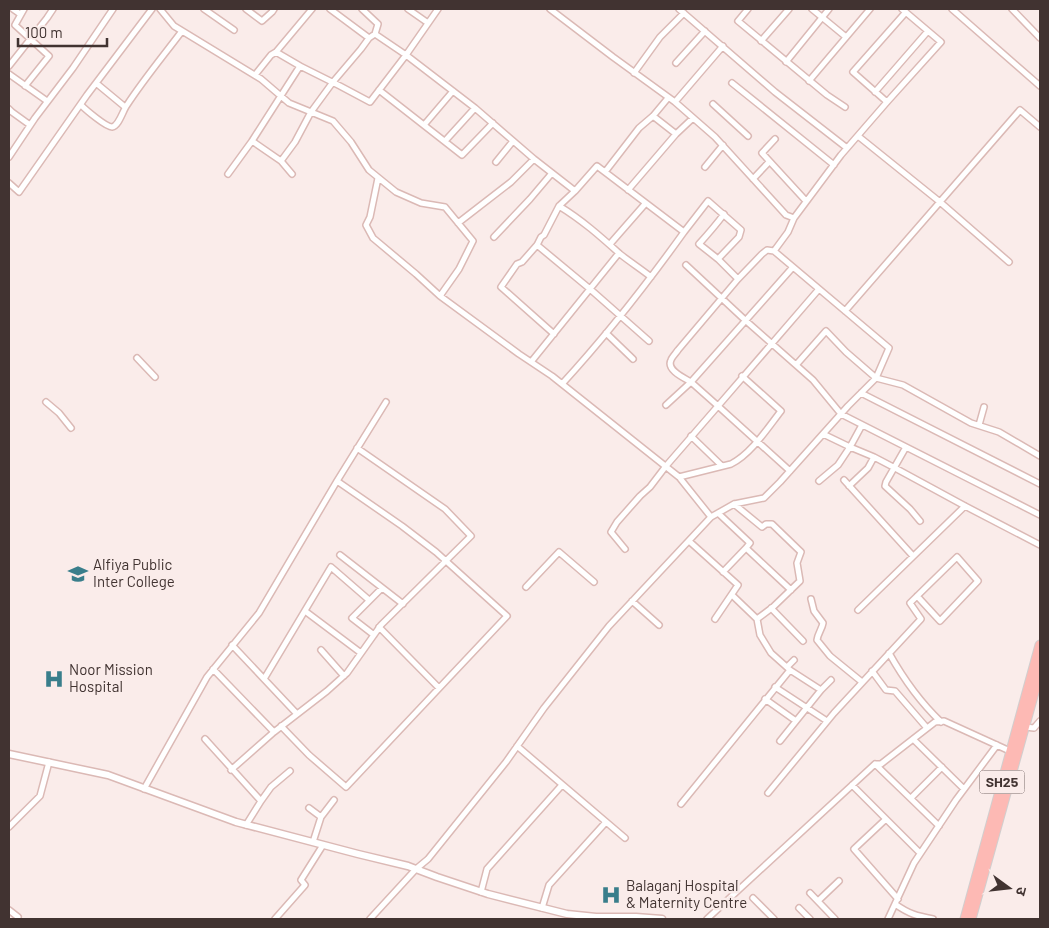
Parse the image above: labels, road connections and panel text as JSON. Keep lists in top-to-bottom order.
{
  "streets": {
    "main road": ["SH25"]
  },
  "places": {
    "school or university": ["Alfiya Public Inter College"],
    "hospital": ["Noor Mission Hospital", "Balaganj Hospital & Maternity Centre"]
  },
  "scale_bar": "100 m",
  "north": "right"
}
